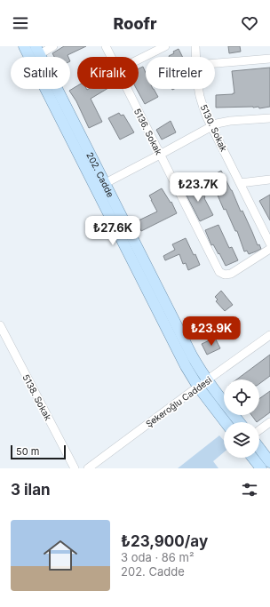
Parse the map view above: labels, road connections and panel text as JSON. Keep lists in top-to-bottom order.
{
  "streets": {
    "main road": ["202. Cadde"],
    "street": [
      "5130. Sokak",
      "5136. Sokak",
      "5138. Sokak",
      "Şekeroğlu Caddesi"
    ]
  },
  "crossings": [
    ["202. Cadde", "Şekeroğlu Caddesi"]
  ],
  "scale_bar": "50 m",
  "page": {
    "header": "Roofr",
    "chip": ["Satılık", "Kiralık", "Filtreler"],
    "price": ["₺23.7K", "₺27.6K", "₺23.9K"],
    "scale": "50 m",
    "heading": "3 ilan",
    "list": [
      {
        "name": "₺23,900/ay",
        "note": "3 oda · 86 m² · 202. Cadde"
      }
    ]
  }
}
